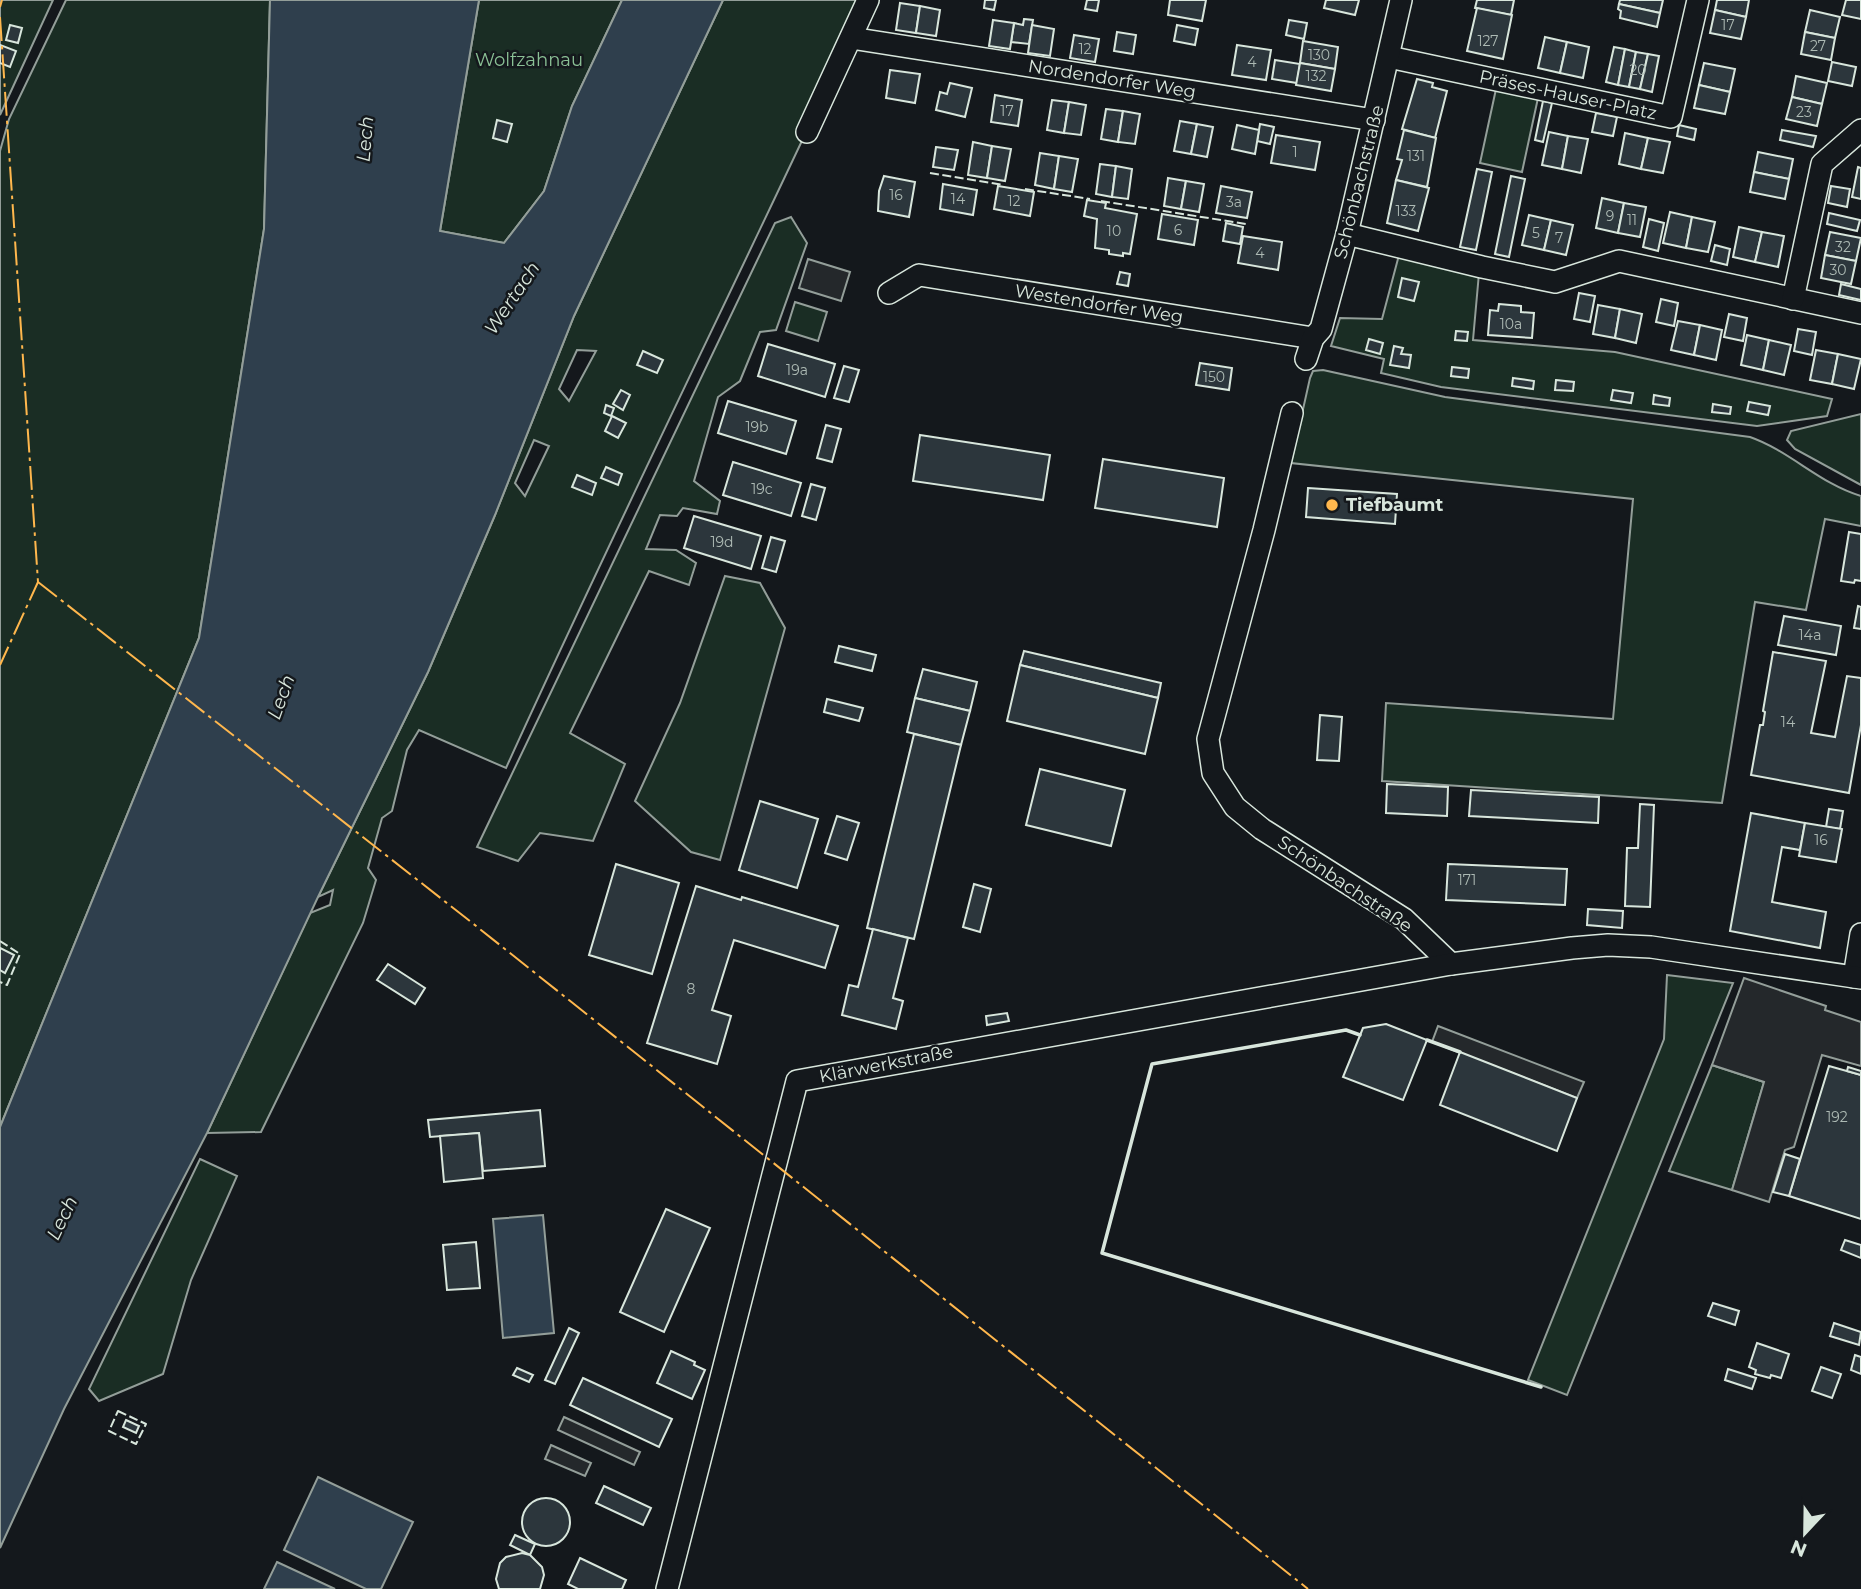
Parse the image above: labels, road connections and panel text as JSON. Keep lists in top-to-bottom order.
{
  "streets": {
    "street": [
      "Nordendorfer Weg",
      "Präses-Hauser-Platz",
      "Schönbachstraße",
      "Westendorfer Weg",
      "Klärwerkstraße"
    ]
  },
  "crossings": [
    ["Nordendorfer Weg", "Schönbachstraße"],
    ["Präses-Hauser-Platz", "Schönbachstraße"],
    ["Schönbachstraße", "Westendorfer Weg"],
    ["Schönbachstraße", "Klärwerkstraße"]
  ],
  "water": ["Lech", "Wertach"],
  "parks": ["Wolfzahnau"],
  "places": ["Tiefbaumt"],
  "house_numbers": [
    "17",
    "127",
    "27",
    "12",
    "130",
    "4",
    "20",
    "132",
    "17",
    "23",
    "1",
    "131",
    "16",
    "14",
    "12",
    "3a",
    "133",
    "9",
    "11",
    "6",
    "10",
    "5",
    "7",
    "32",
    "4",
    "30",
    "10a",
    "19a",
    "150",
    "19b",
    "19c",
    "19d",
    "14a",
    "14",
    "16",
    "171",
    "8",
    "192"
  ],
  "north": "bottom"
}
